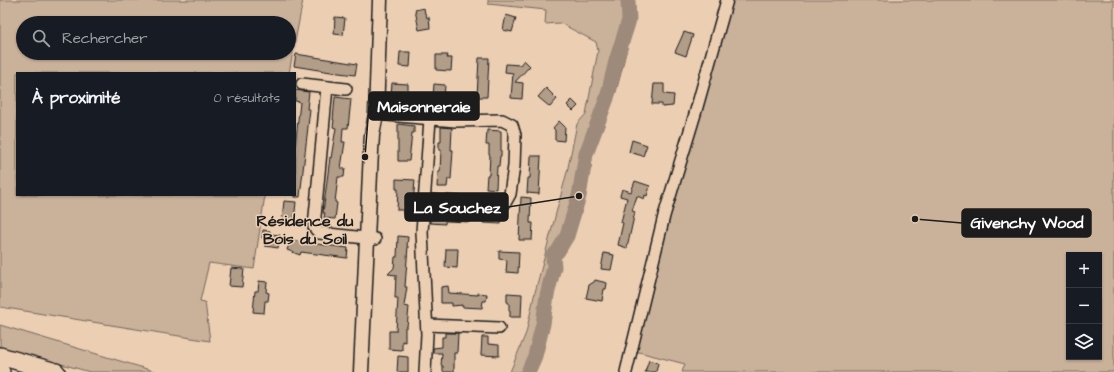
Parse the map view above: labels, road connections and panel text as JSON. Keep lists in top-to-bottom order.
{
  "districts": ["Résidence du Bois du Soil"],
  "places": ["Maisonneraie", "La Souchez", "Givenchy Wood"],
  "page": {
    "search": "Rechercher",
    "heading": ["À proximité", "0 résultats"],
    "map_buttons": ["+", "−"]
  }
}
